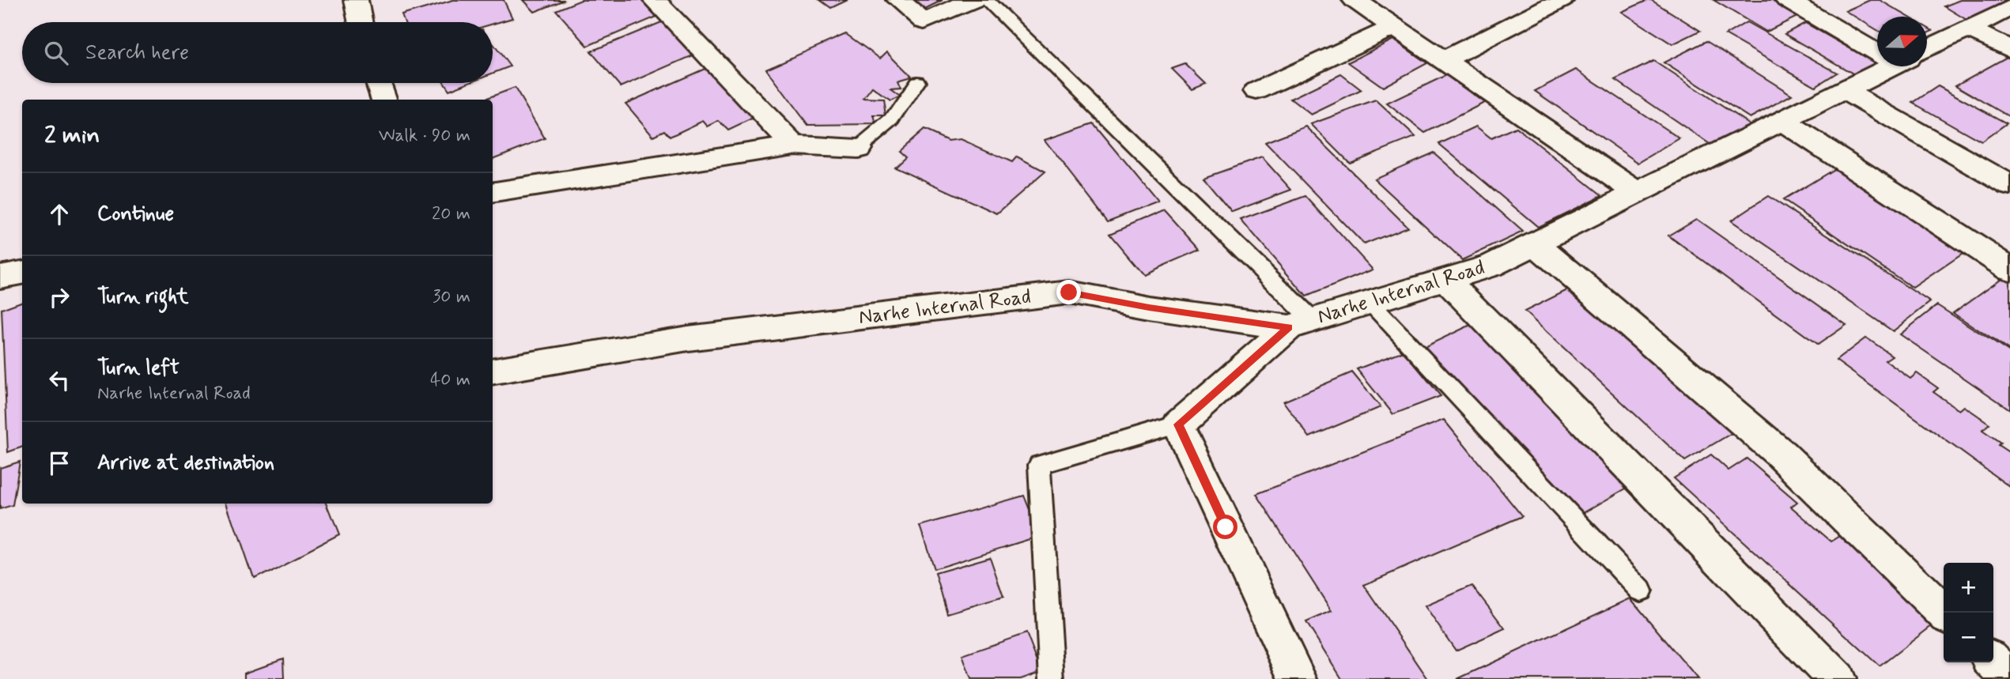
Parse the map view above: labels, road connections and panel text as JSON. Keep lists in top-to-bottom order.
{
  "streets": {
    "street": ["Narhe Internal Road"]
  },
  "north": "right",
  "page": {
    "search": "Search here",
    "heading": ["2 min", "Walk · 90 m"],
    "list": [
      ["Continue", "20 m"],
      ["Turn right", "30 m"],
      ["Turn left", "Narhe Internal Road", "40 m"],
      "Arrive at destination"
    ],
    "map_buttons": ["+", "−"]
  }
}
